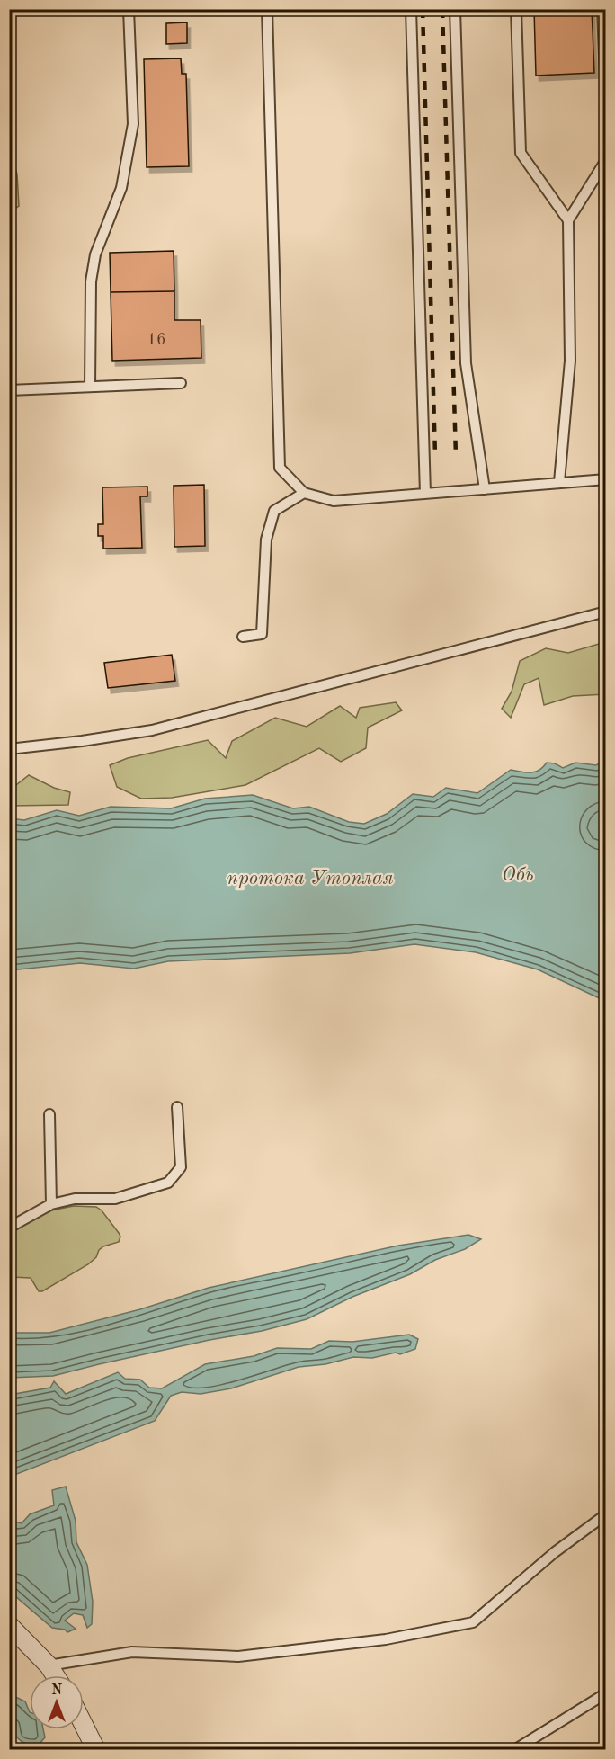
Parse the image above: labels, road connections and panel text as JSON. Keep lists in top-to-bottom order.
{
  "water": ["Обь", "протока Утоплая"],
  "house_numbers": ["16"],
  "north": "top"
}
